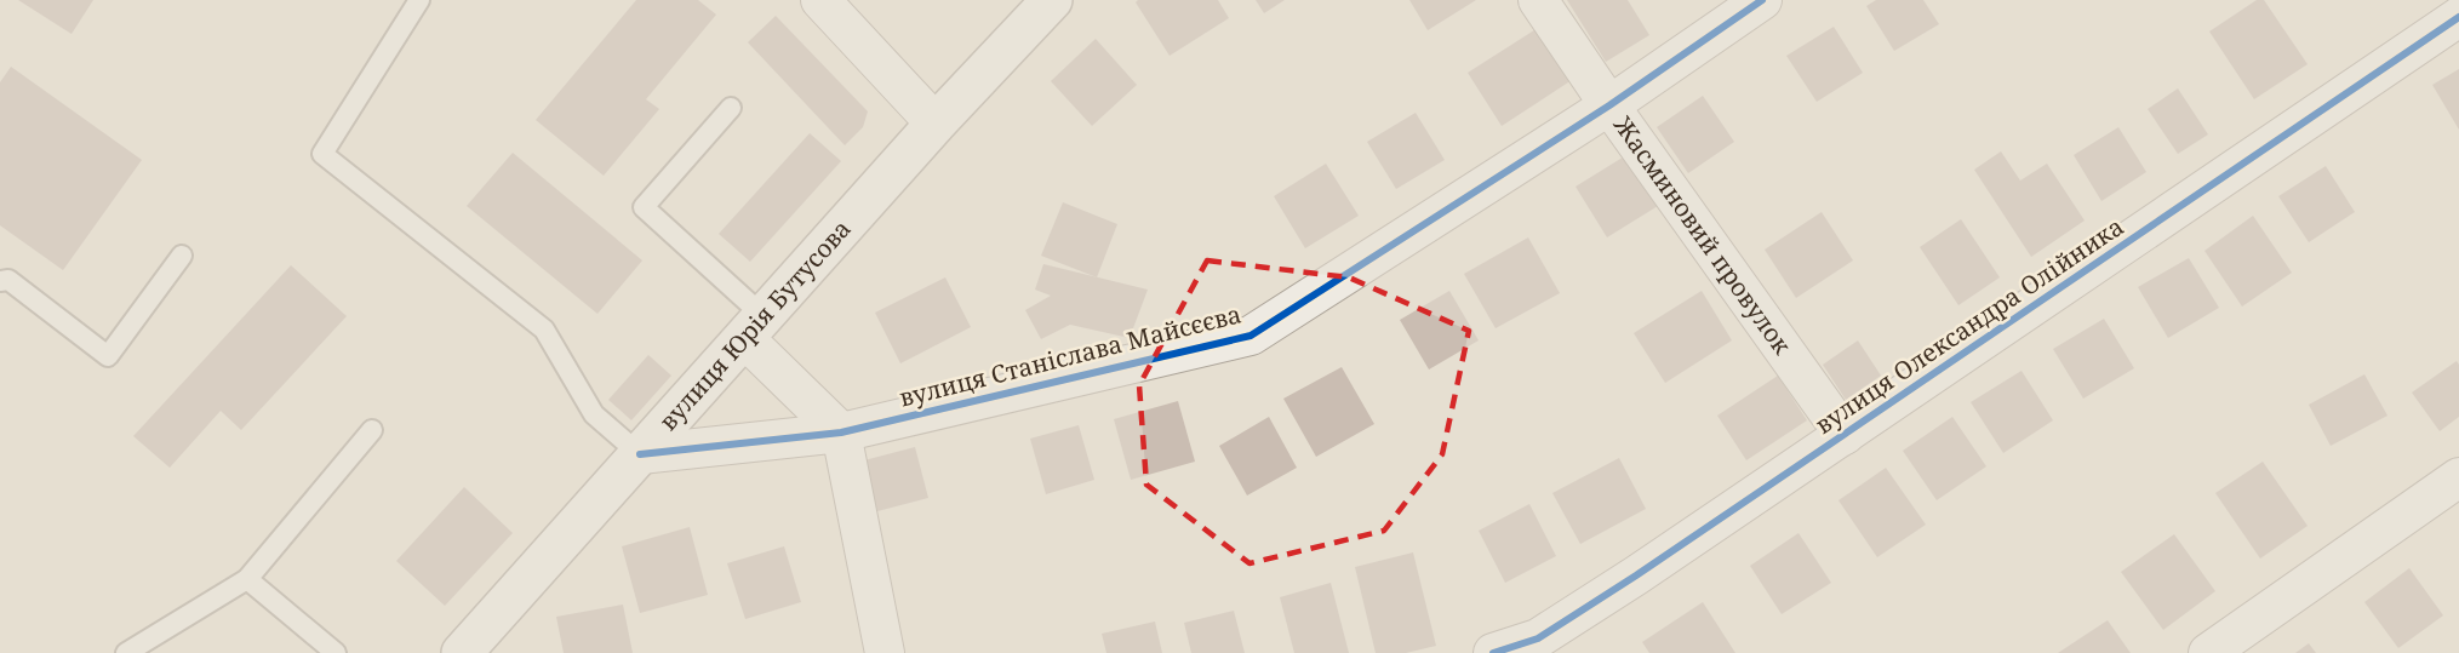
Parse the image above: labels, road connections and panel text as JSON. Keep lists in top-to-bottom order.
{
  "streets": {
    "street": [
      "Жасминовий провулок",
      "вулиця Юрія Бутусова",
      "вулиця Олександра Олійника",
      "вулиця Станіслава Майсєєва"
    ]
  },
  "crossings": [
    ["Жасминовий провулок", "вулиця Олександра Олійника"],
    ["Жасминовий провулок", "вулиця Станіслава Майсєєва"],
    ["вулиця Юрія Бутусова", "вулиця Станіслава Майсєєва"]
  ]
}
